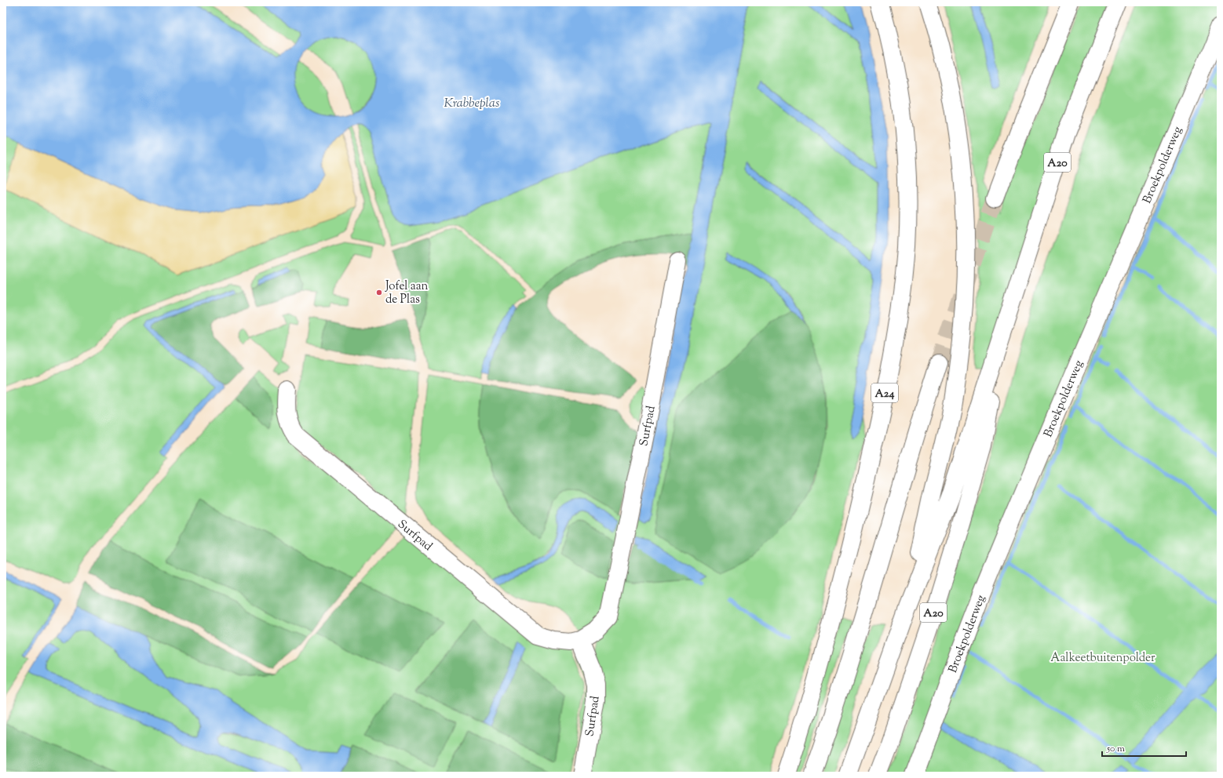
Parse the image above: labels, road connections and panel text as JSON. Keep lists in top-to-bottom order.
{
  "streets": {
    "main road": [
      "A20",
      "Broekpolderweg",
      "A24",
      "Surfpad"
    ]
  },
  "water": ["Krabbeplas"],
  "parks": ["Aalkeetbuitenpolder"],
  "places": ["Jofel aan de Plas"],
  "scale_bar": "50 m"
}
